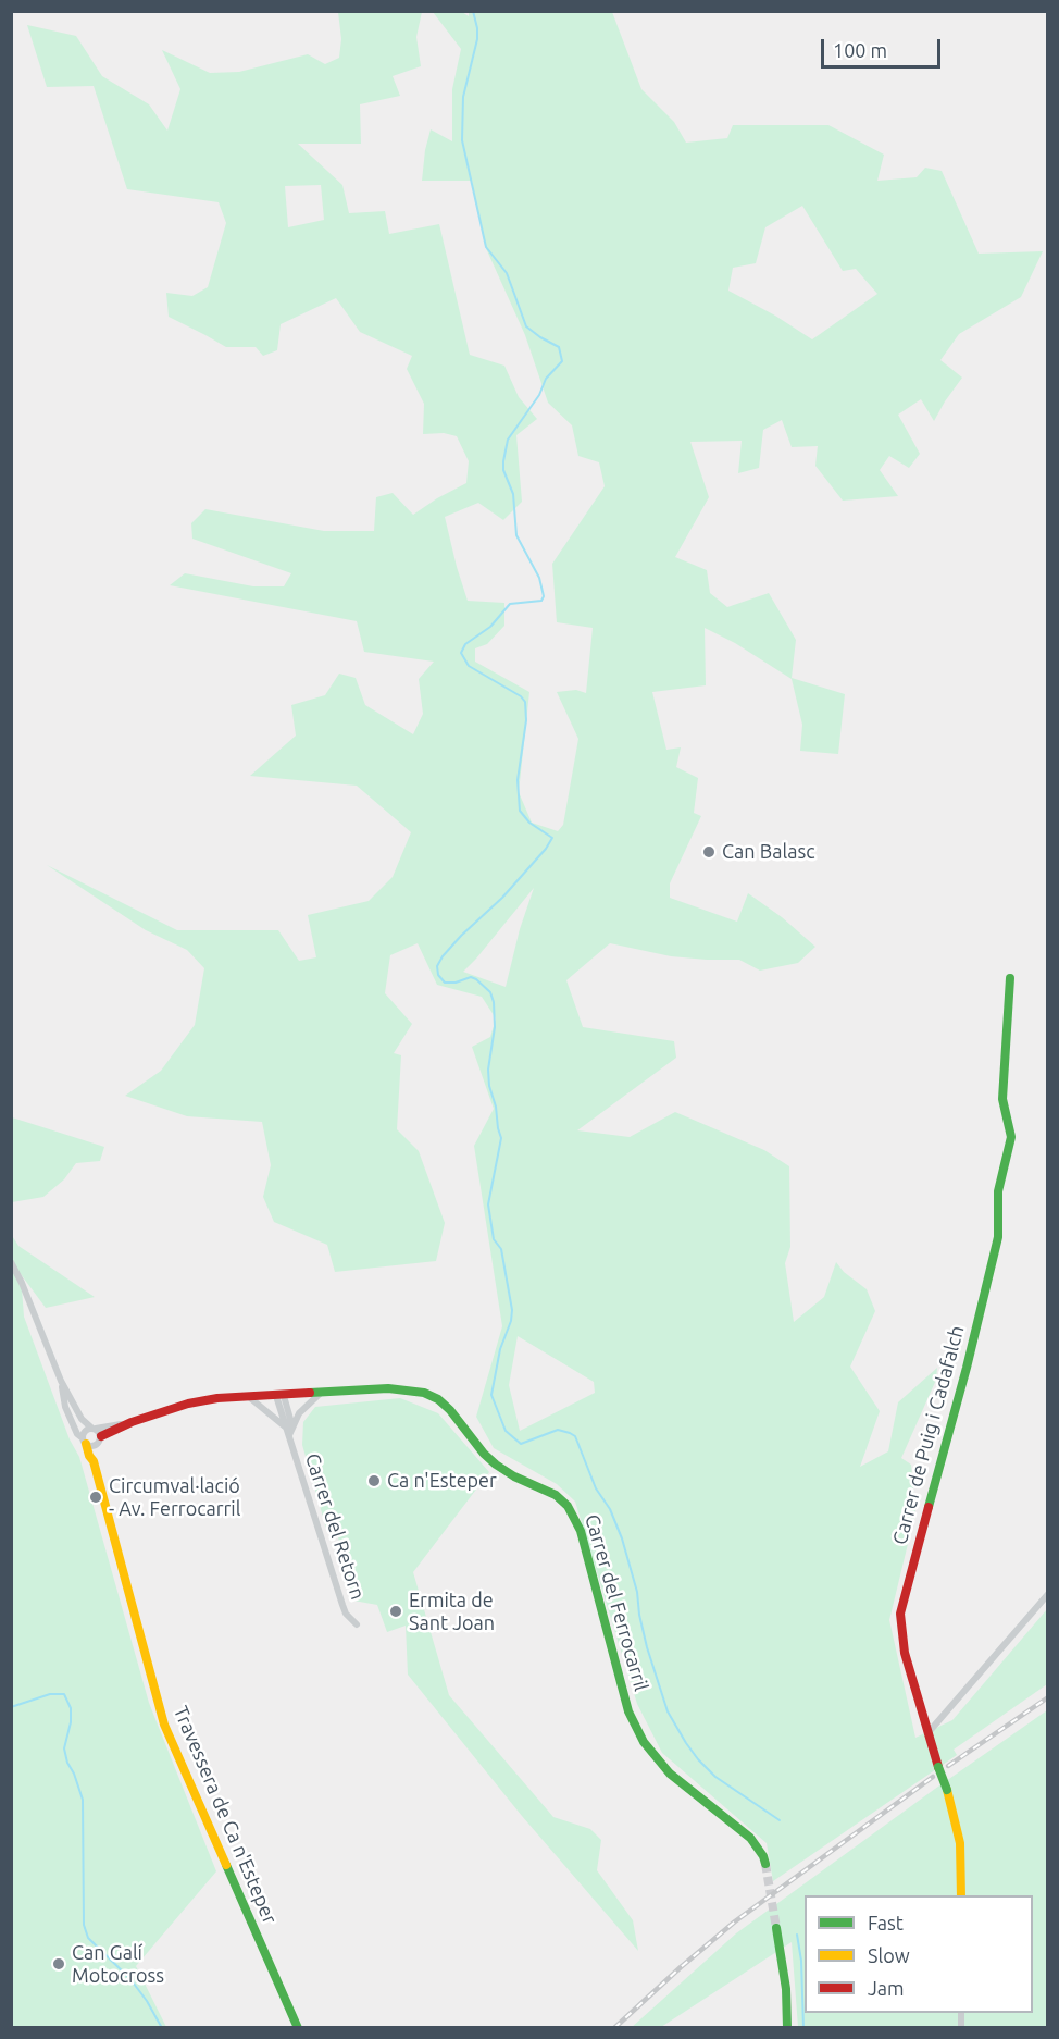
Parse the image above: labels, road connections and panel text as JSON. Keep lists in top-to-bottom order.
{
  "streets": {
    "street": [
      "Carrer de Puig i Cadafalch",
      "Carrer del Retorn",
      "Carrer del Ferrocarril",
      "Travessera de Ca n'Esteper"
    ]
  },
  "crossings": [
    ["Carrer del Retorn", "Carrer del Ferrocarril"],
    ["Carrer del Ferrocarril", "Travessera de Ca n'Esteper"]
  ],
  "places": [
    "Can Balasc",
    "Ca n'Esteper",
    "Circumval·lació - Av. Ferrocarril",
    "Ermita de Sant Joan",
    "Can Galí Motocross"
  ],
  "legend": ["Fast", "Slow", "Jam"],
  "scale_bar": "100 m"
}
